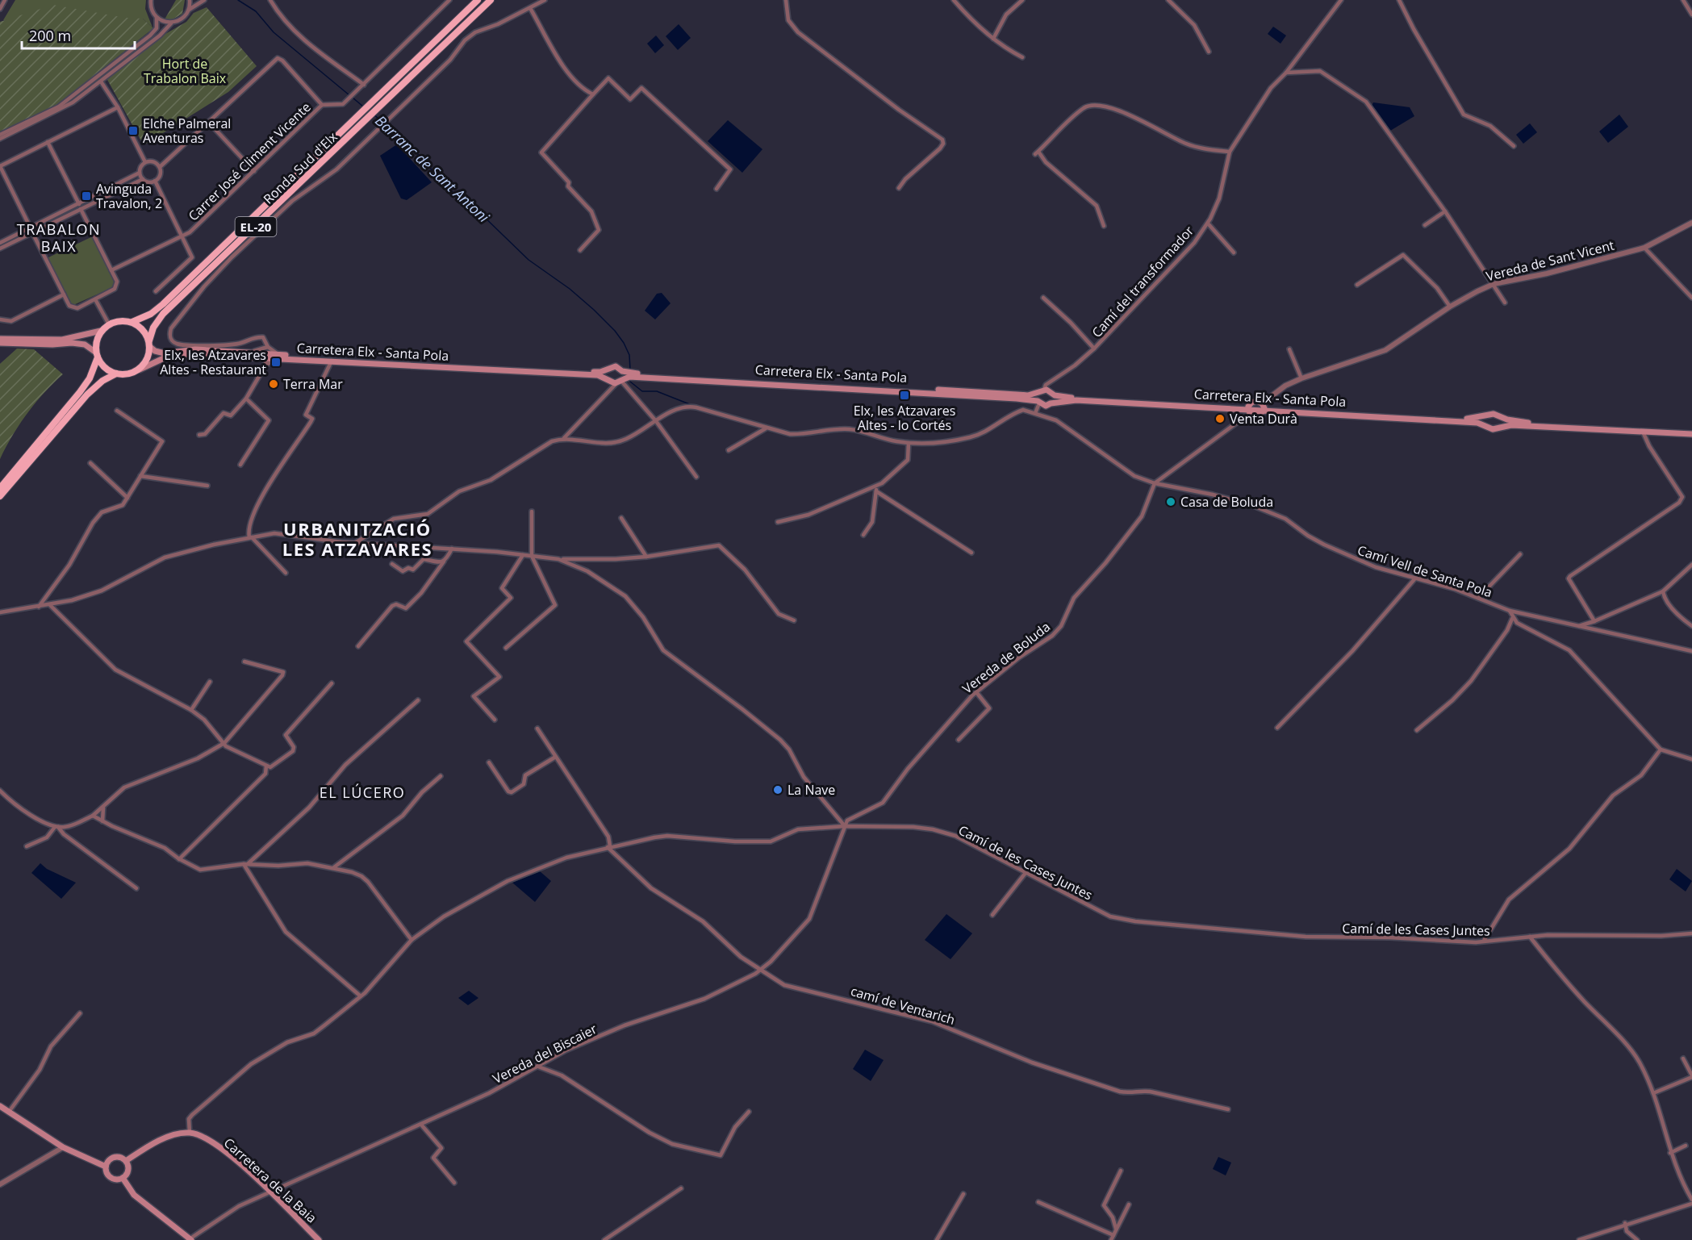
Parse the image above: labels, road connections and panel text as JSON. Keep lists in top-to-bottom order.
{
  "streets": {
    "highway": ["Ronda Sud d'Elx", "EL-20"],
    "main road": ["Carretera Elx - Santa Pola", "Carretera de la Baia"],
    "street": [
      "Carrer José Climent Vicente",
      "Vereda de Sant Vicent",
      "Camí del transformador",
      "Camí Vell de Santa Pola",
      "Vereda de Boluda",
      "Camí de les Cases Juntes",
      "camí de Ventarich",
      "Vereda del Biscaier"
    ]
  },
  "crossings": [
    ["Ronda Sud d'Elx", "EL-20"],
    ["Ronda Sud d'Elx", "Carretera Elx - Santa Pola"],
    ["EL-20", "Carretera Elx - Santa Pola"],
    ["Vereda de Sant Vicent", "Carretera Elx - Santa Pola"],
    ["Camí del transformador", "Carretera Elx - Santa Pola"],
    ["Camí Vell de Santa Pola", "Vereda de Boluda"],
    ["Vereda de Boluda", "Camí de les Cases Juntes"],
    ["Vereda de Boluda", "Vereda del Biscaier"],
    ["Camí de les Cases Juntes", "camí de Ventarich"],
    ["Camí de les Cases Juntes", "Vereda del Biscaier"],
    ["Camí de les Cases Juntes", "Carretera de la Baia"],
    ["camí de Ventarich", "Vereda del Biscaier"],
    ["Vereda del Biscaier", "Carretera de la Baia"]
  ],
  "districts": ["TRABALON BAIX", "URBANITZACIÓ LES ATZAVARES", "EL LÚCERO"],
  "water": ["Barranc de Sant Antoni"],
  "parks": ["Hort de Trabalon Baix"],
  "places": {
    "transit": [
      "Elche Palmeral Aventuras",
      "Avinguda Travalon, 2",
      "Elx, les Atzavares Altes - Restaurant",
      "Elx, les Atzavares Altes - lo Cortés"
    ],
    "other": [
      "Terra Mar",
      "Venta Durà",
      "Casa de Boluda",
      "La Nave"
    ]
  },
  "scale_bar": "200 m"
}
